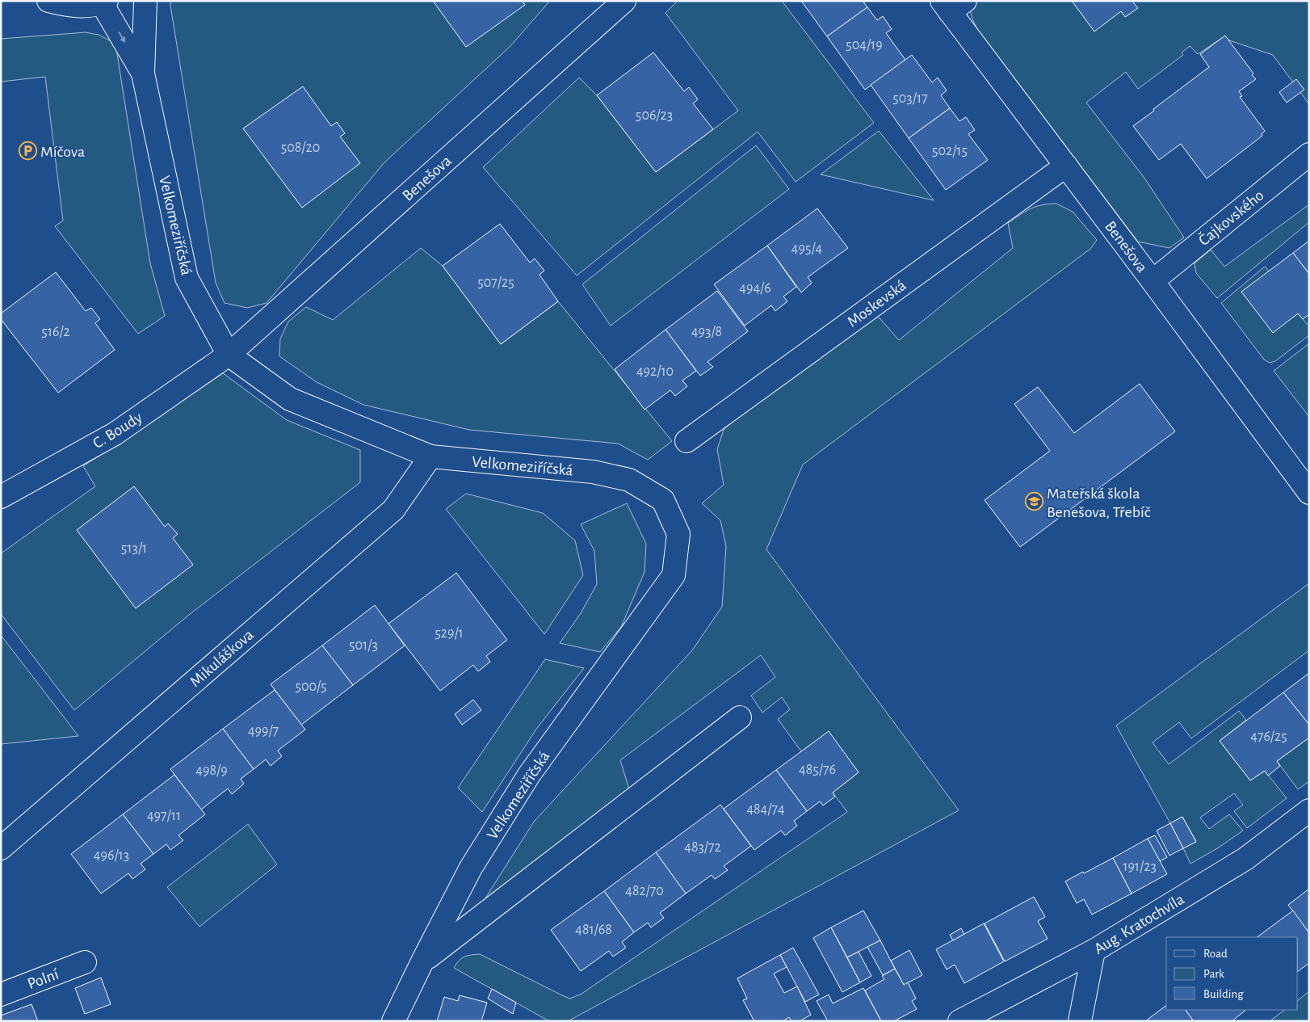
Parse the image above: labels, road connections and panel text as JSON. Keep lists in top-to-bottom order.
{
  "streets": {
    "street": [
      "Benešova",
      "Čajkovského",
      "Velkomeziříčská",
      "Moskevská",
      "C. Boudy",
      "Mikuláškova",
      "Aug. Kratochvíla",
      "Polní"
    ]
  },
  "crossings": [
    ["Benešova", "Čajkovského"],
    ["Benešova", "Velkomeziříčská"],
    ["Benešova", "Moskevská"],
    ["Benešova", "C. Boudy"],
    ["Velkomeziříčská", "C. Boudy"],
    ["Velkomeziříčská", "Mikuláškova"]
  ],
  "places": {
    "parking": ["Míčova"],
    "school or university": ["Mateřská škola Benešova, Třebíč"]
  },
  "house_numbers": [
    "504/19",
    "503/17",
    "506/23",
    "508/20",
    "502/15",
    "495/4",
    "507/25",
    "494/6",
    "516/2",
    "493/8",
    "492/10",
    "513/1",
    "529/1",
    "501/3",
    "500/5",
    "499/7",
    "476/25",
    "485/76",
    "498/9",
    "484/74",
    "497/11",
    "483/72",
    "496/13",
    "191/23",
    "482/70",
    "481/68"
  ],
  "legend": ["Road", "Park", "Building"]
}
